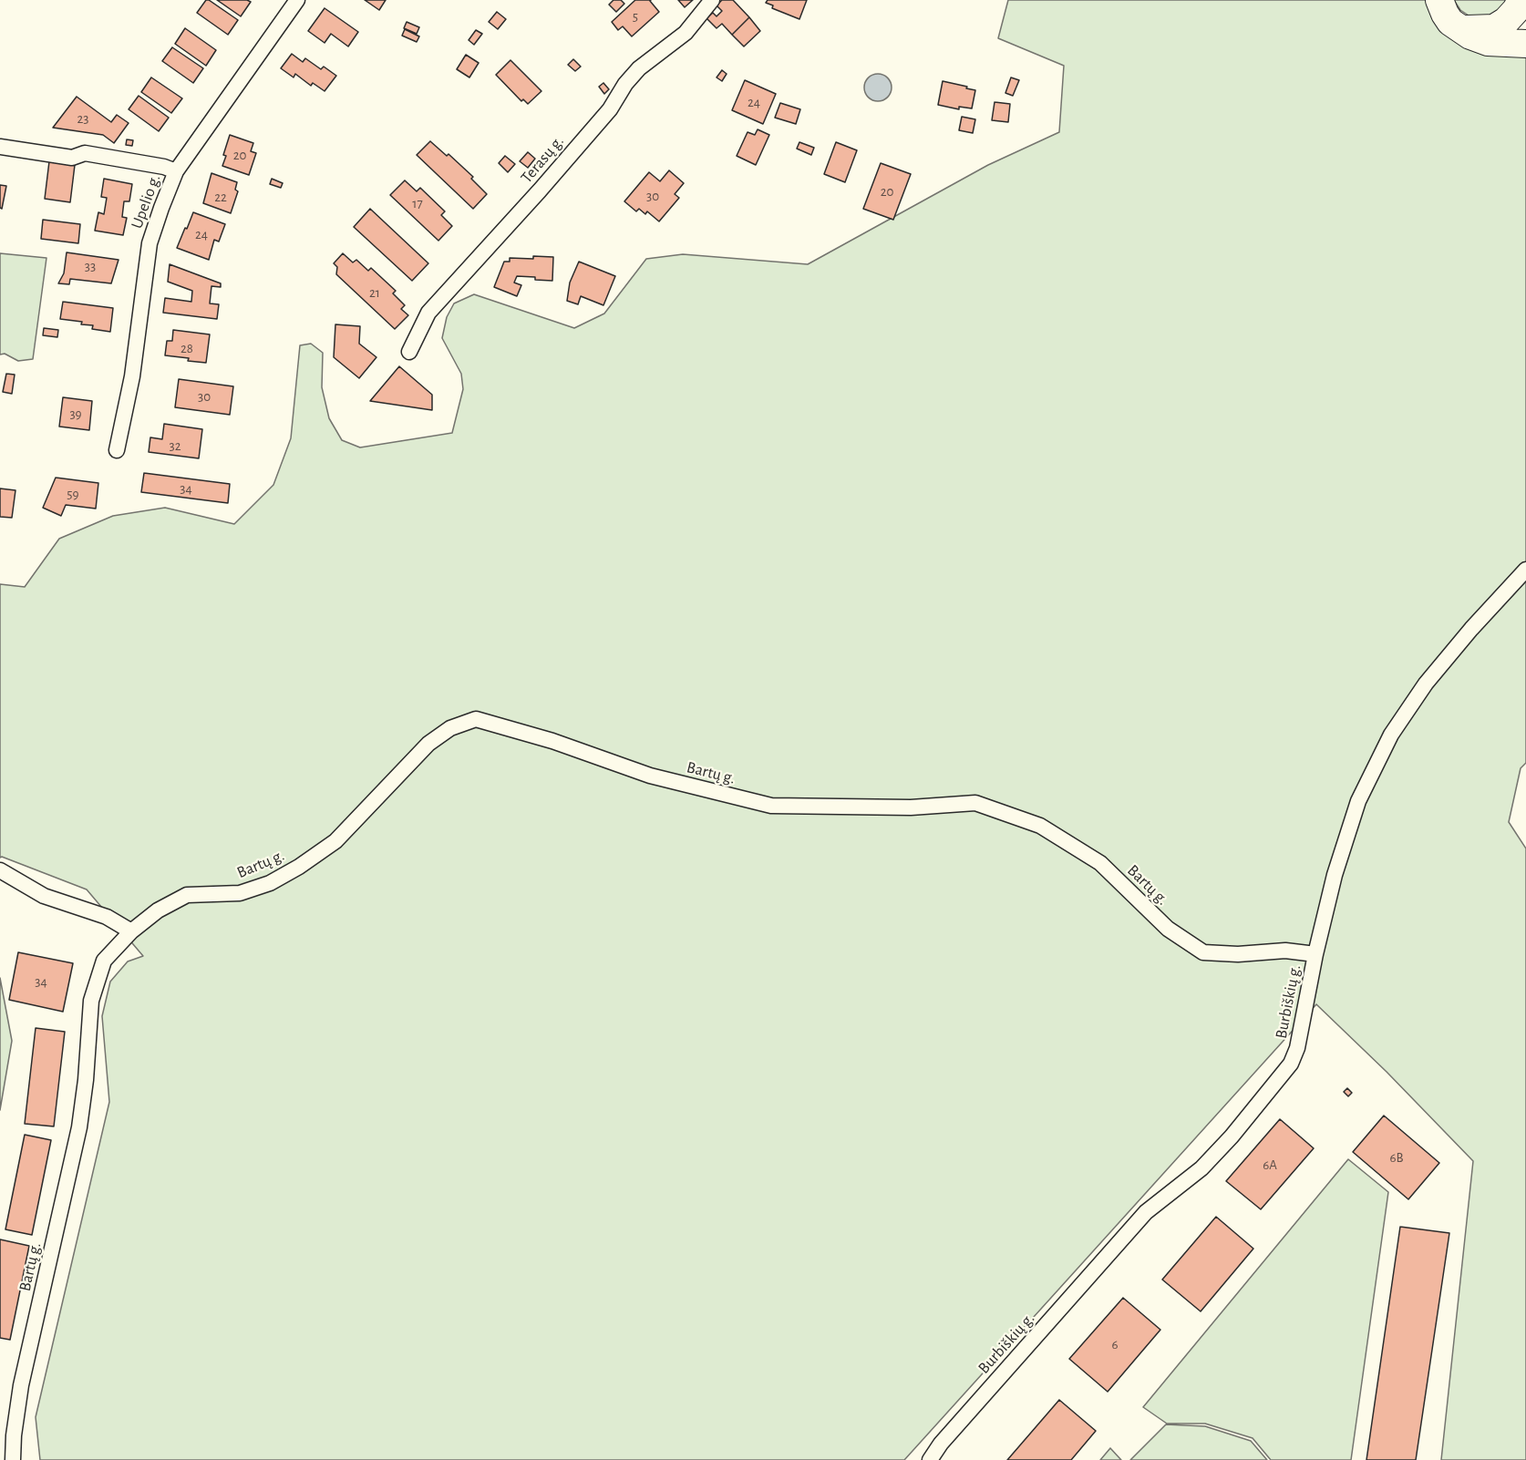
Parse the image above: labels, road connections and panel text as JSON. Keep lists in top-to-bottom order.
{
  "streets": {
    "street": [
      "Terasų g.",
      "Upelio g.",
      "Bartų g.",
      "Burbiškių g."
    ]
  },
  "crossings": [
    ["Bartų g.", "Burbiškių g."]
  ],
  "house_numbers": [
    "5",
    "24",
    "23",
    "20",
    "20",
    "30",
    "22",
    "17",
    "24",
    "33",
    "21",
    "28",
    "30",
    "39",
    "32",
    "34",
    "59",
    "34",
    "6B",
    "6A",
    "6"
  ]
}
